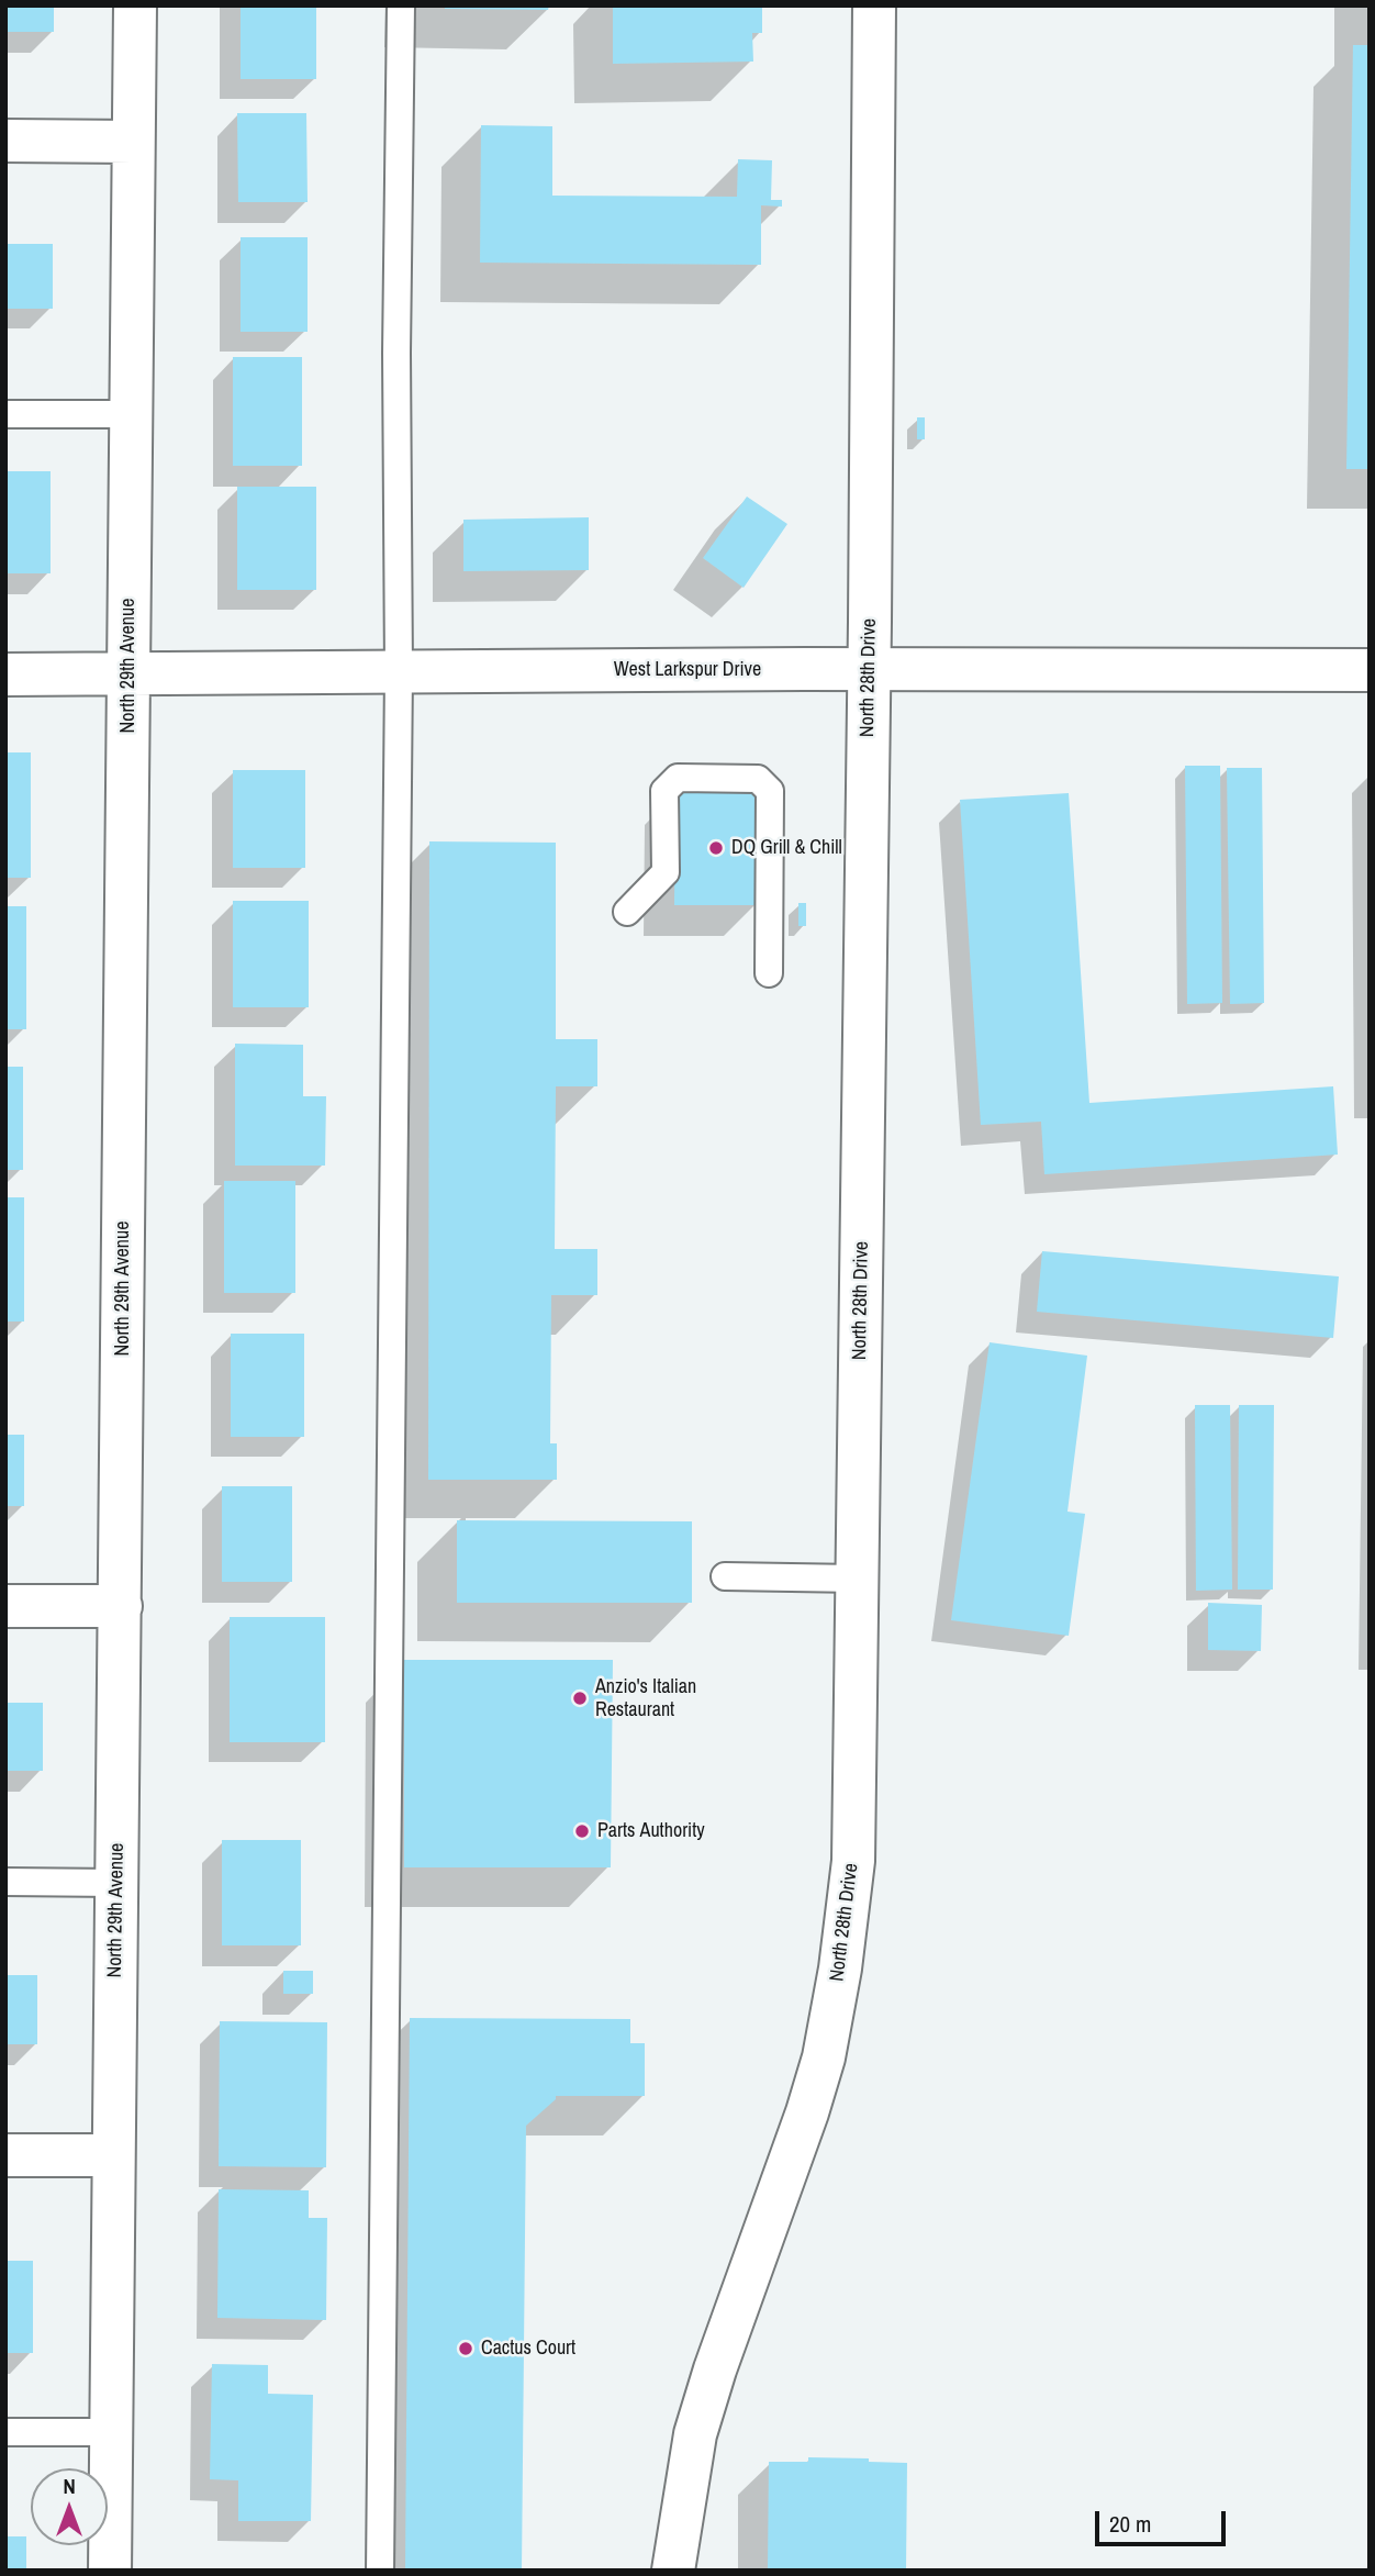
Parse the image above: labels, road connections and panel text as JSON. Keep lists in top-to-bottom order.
{
  "streets": {
    "street": ["North 29th Avenue", "West Larkspur Drive", "North 28th Drive"]
  },
  "crossings": [
    ["North 29th Avenue", "West Larkspur Drive"],
    ["West Larkspur Drive", "North 28th Drive"]
  ],
  "places": [
    "DQ Grill & Chill",
    "Anzio's Italian Restaurant",
    "Parts Authority",
    "Cactus Court"
  ],
  "scale_bar": "20 m",
  "north": "top"
}
